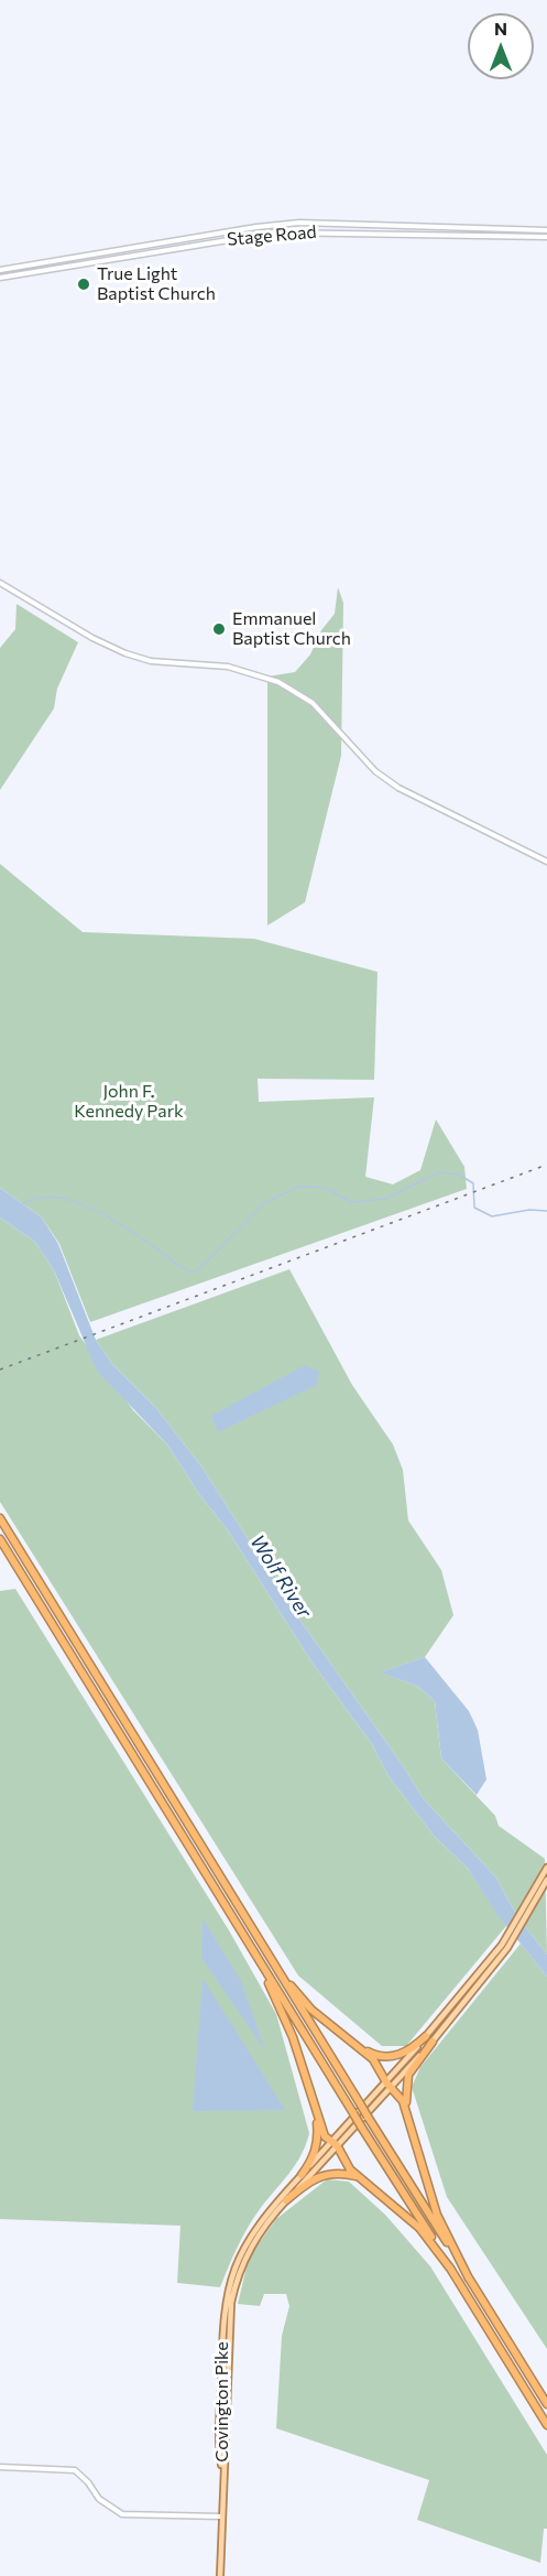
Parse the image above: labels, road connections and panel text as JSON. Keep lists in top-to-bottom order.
{
  "streets": {
    "main road": ["Stage Road", "Covington Pike"]
  },
  "water": ["Wolf River"],
  "parks": ["John F. Kennedy Park"],
  "places": ["True Light Baptist Church", "Emmanuel Baptist Church"],
  "north": "top"
}
